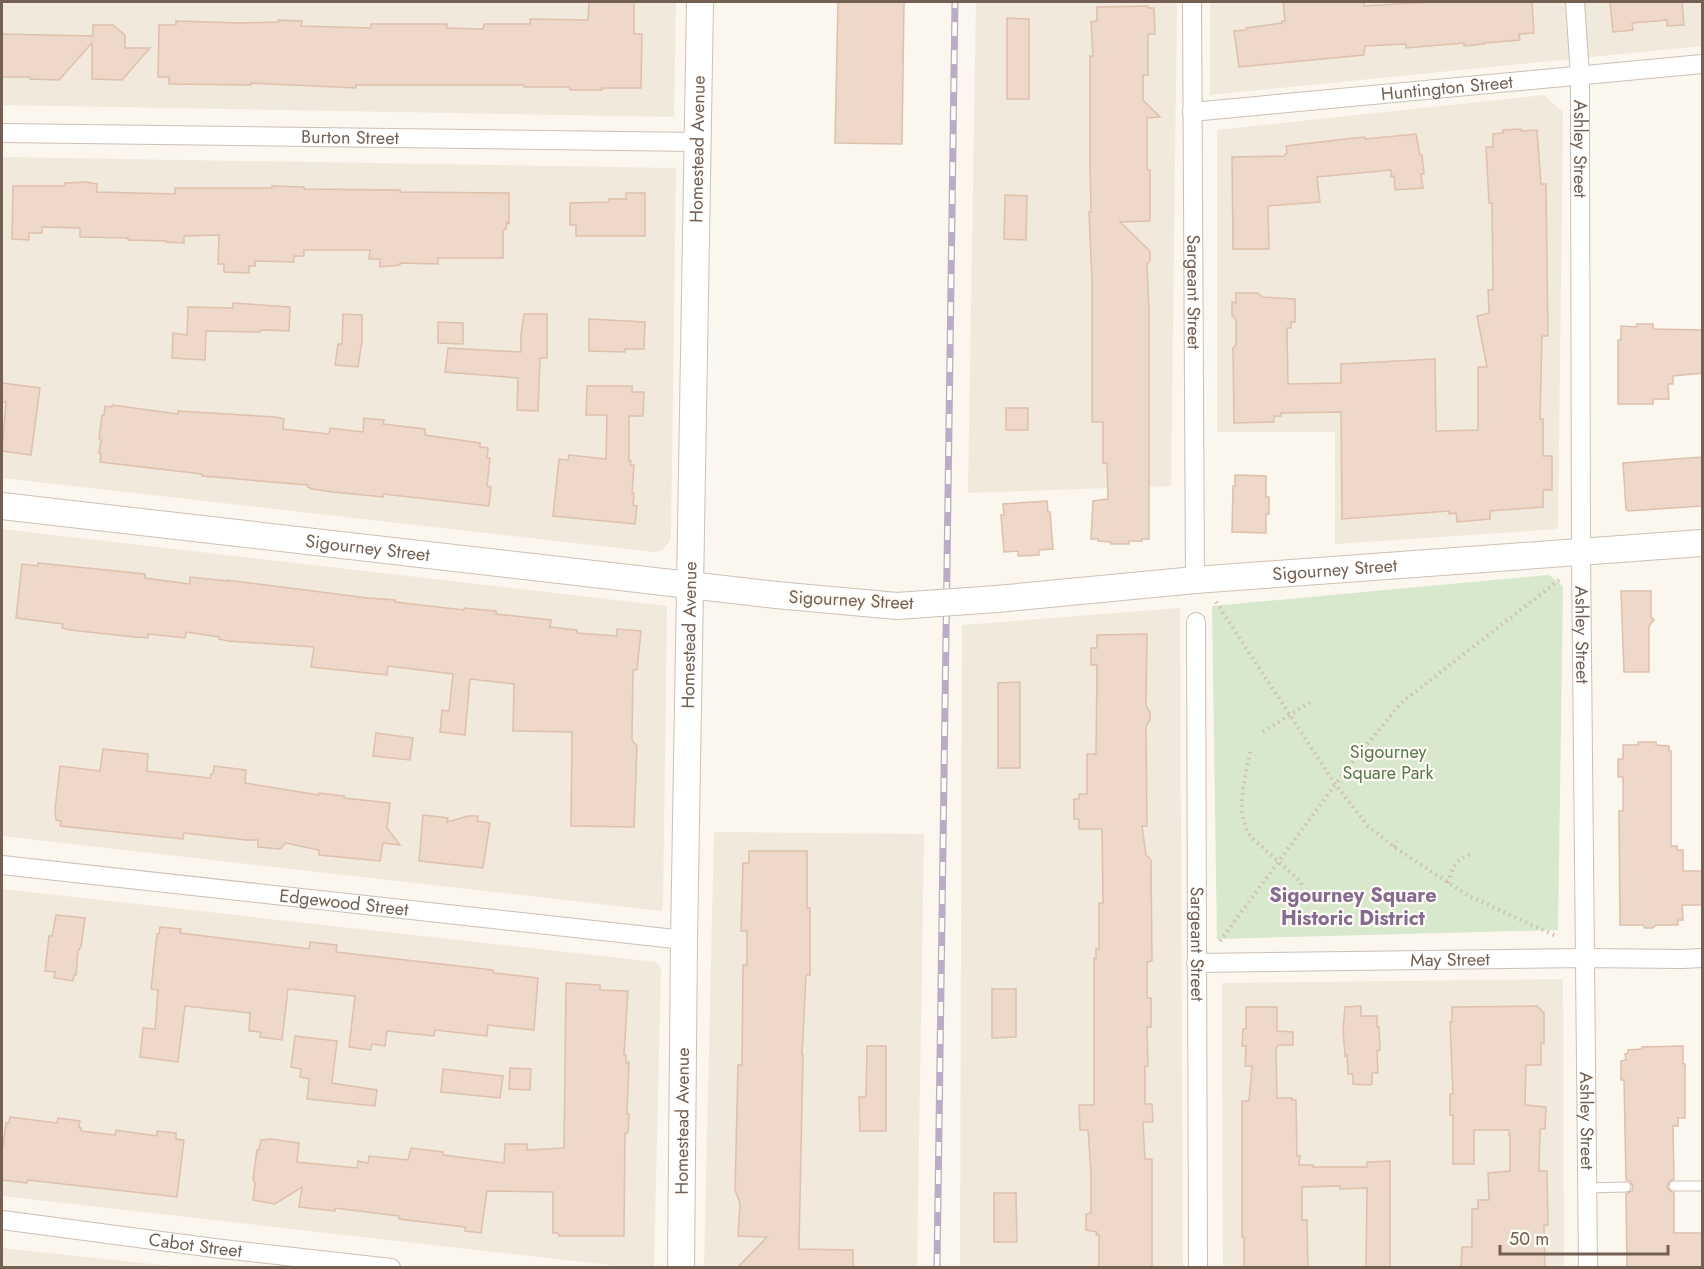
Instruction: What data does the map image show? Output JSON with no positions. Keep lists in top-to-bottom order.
{
  "streets": {
    "main road": ["Homestead Avenue", "Sigourney Street"],
    "street": [
      "Huntington Street",
      "Burton Street",
      "Ashley Street",
      "Sargeant Street",
      "Edgewood Street",
      "May Street",
      "Cabot Street"
    ]
  },
  "crossings": [
    ["Huntington Street", "Ashley Street"],
    ["Huntington Street", "Sargeant Street"],
    ["Burton Street", "Homestead Avenue"],
    ["Ashley Street", "Sigourney Street"],
    ["Ashley Street", "May Street"],
    ["Homestead Avenue", "Sigourney Street"],
    ["Homestead Avenue", "Edgewood Street"],
    ["Sargeant Street", "Sigourney Street"],
    ["Sargeant Street", "May Street"]
  ],
  "districts": ["Sigourney Square Historic District"],
  "parks": ["Sigourney Square Park"],
  "scale_bar": "50 m"
}
